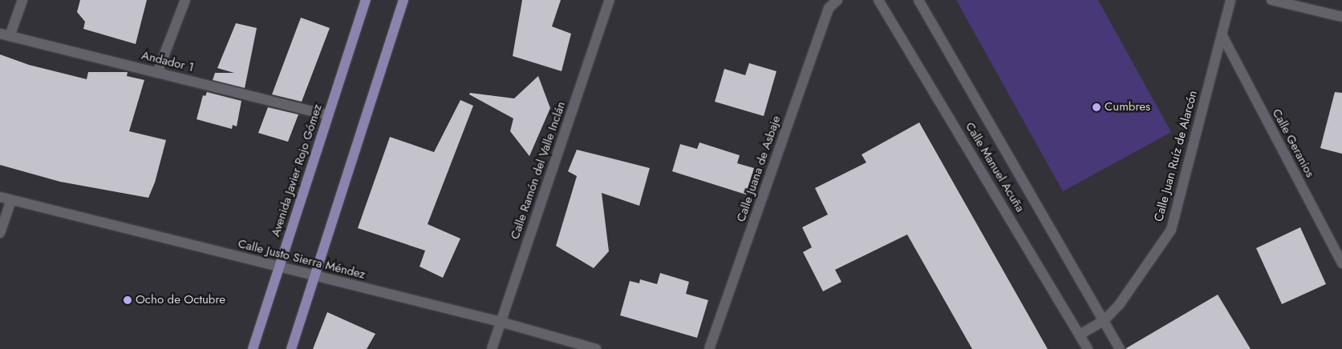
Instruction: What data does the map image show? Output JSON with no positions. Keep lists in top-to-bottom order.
{
  "streets": {
    "main road": ["Avenida Javier Rojo Gómez"],
    "street": [
      "Andador 1",
      "Calle Geranios",
      "Calle Juan Ruíz de Alarcón",
      "Calle Manuel Acuña",
      "Calle Juana de Asbaje",
      "Calle Ramón del Valle Inclán",
      "Calle Justo Sierra Méndez"
    ]
  },
  "crossings": [
    ["Andador 1", "Avenida Javier Rojo Gómez"],
    ["Calle Geranios", "Calle Juan Ruíz de Alarcón"],
    ["Calle Juan Ruíz de Alarcón", "Calle Manuel Acuña"],
    ["Avenida Javier Rojo Gómez", "Calle Justo Sierra Méndez"],
    ["Calle Ramón del Valle Inclán", "Calle Justo Sierra Méndez"]
  ],
  "places": ["Cumbres", "Ocho de Octubre"]
}
